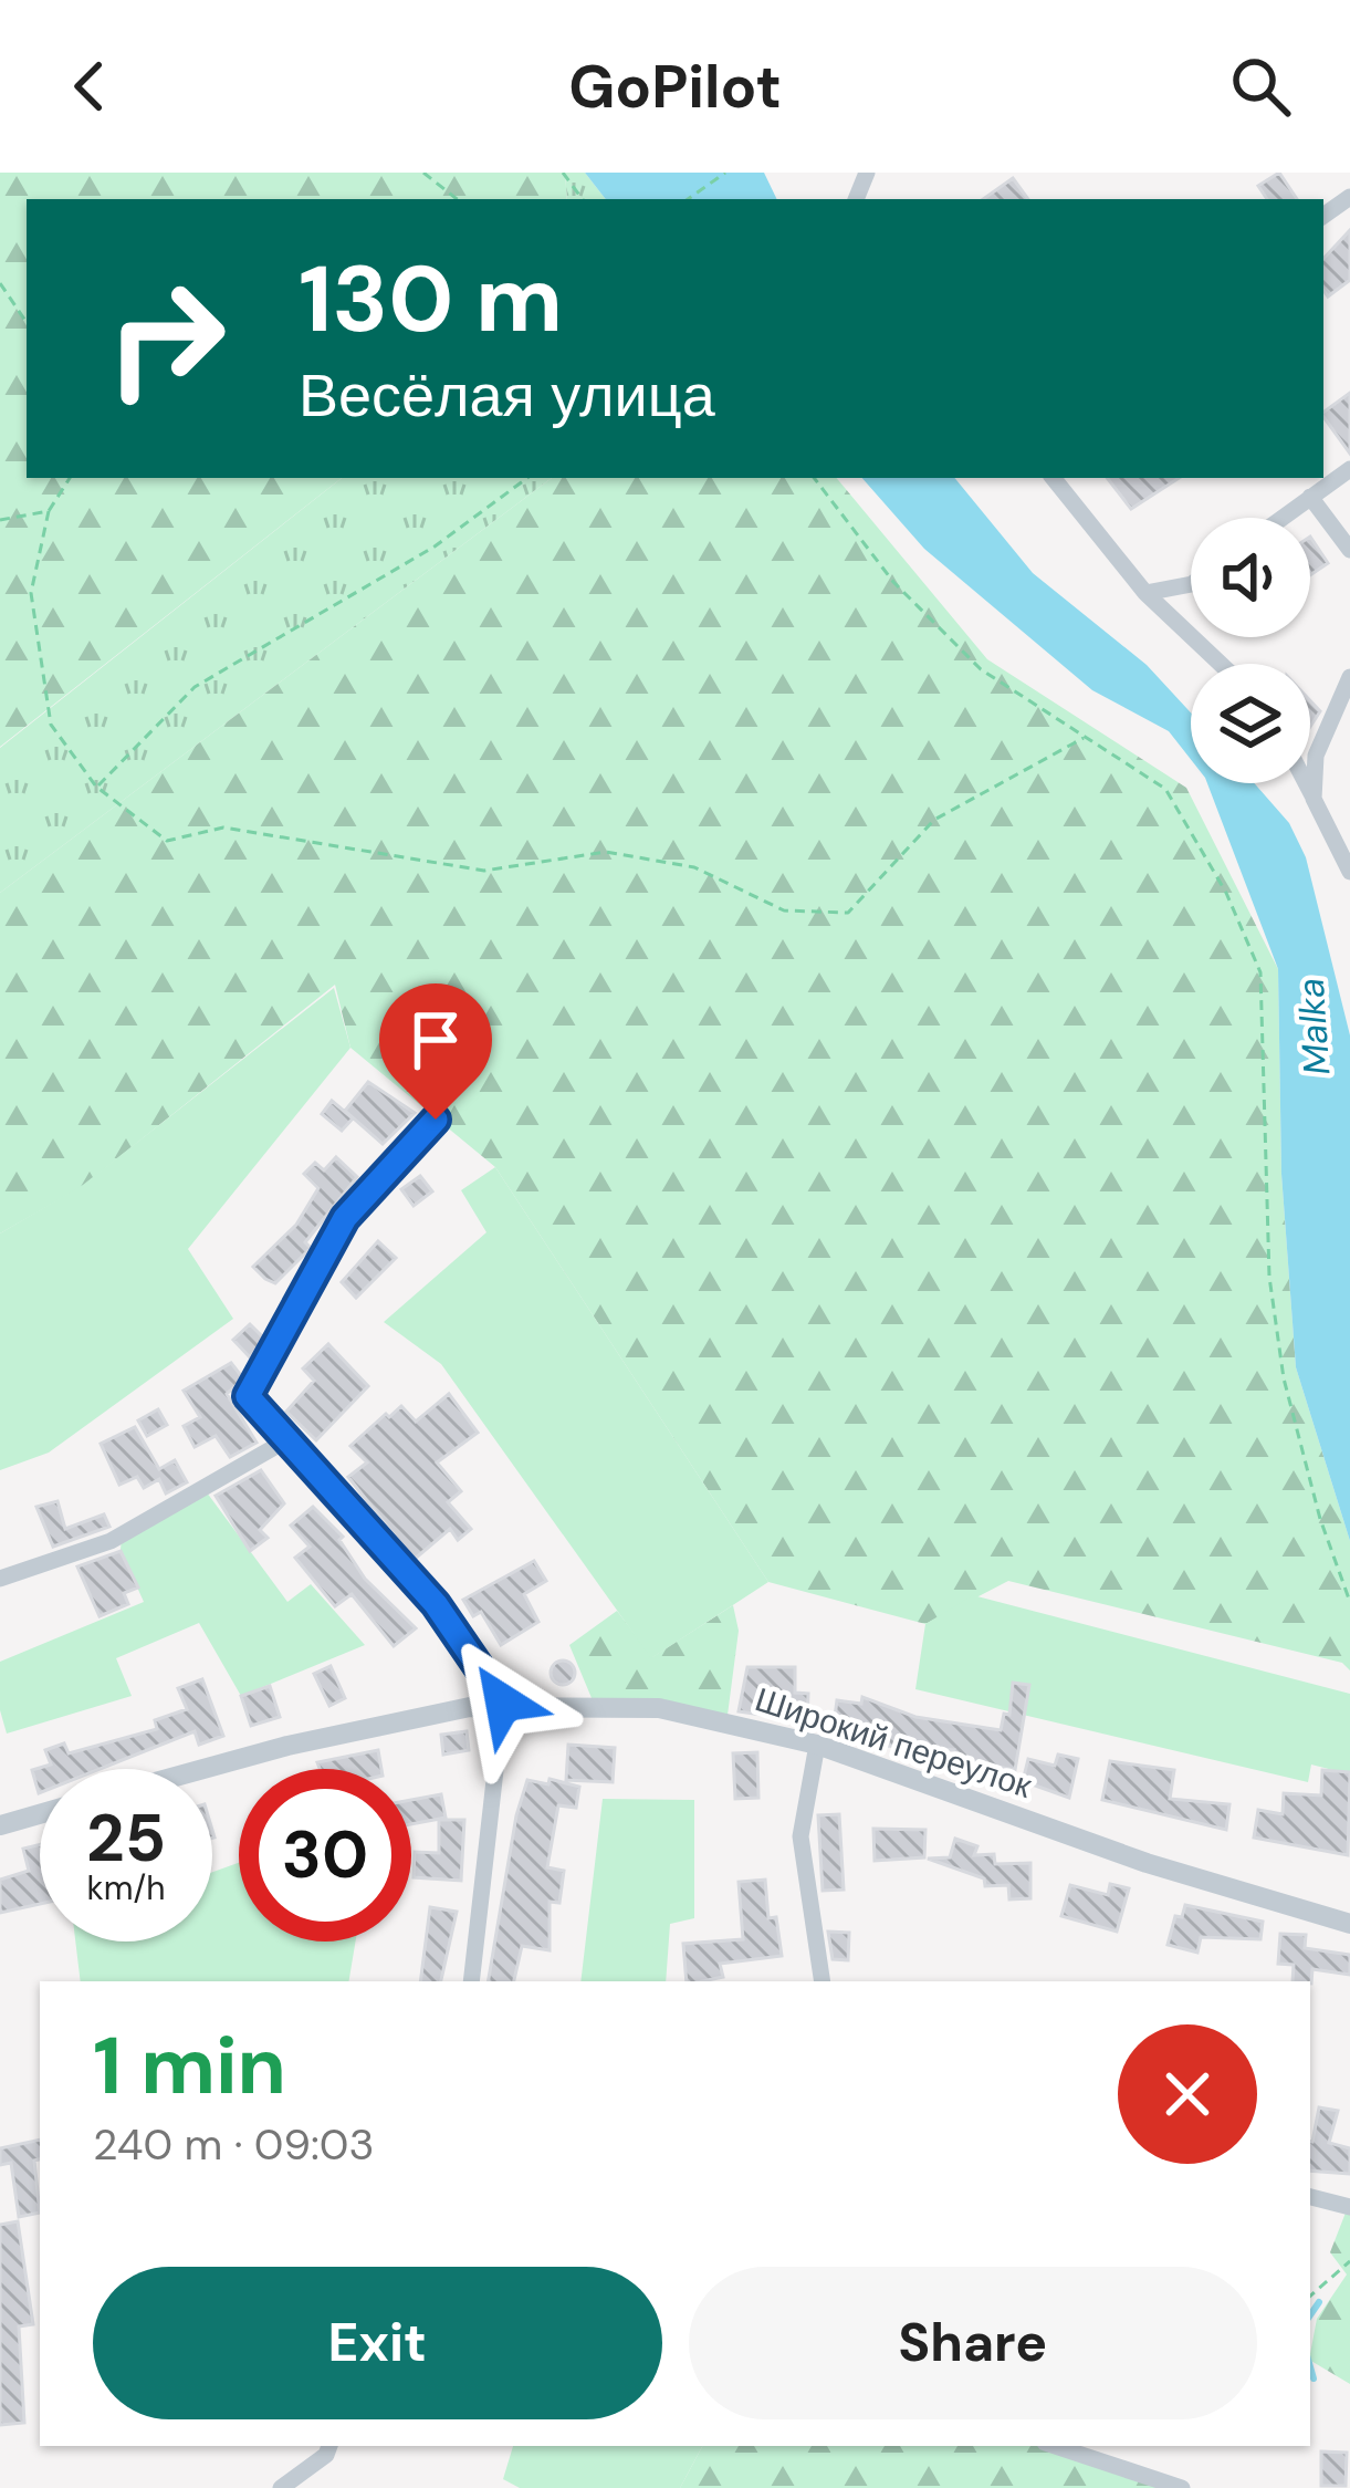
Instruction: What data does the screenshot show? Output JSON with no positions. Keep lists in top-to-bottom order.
{
  "streets": {
    "street": ["Широкий переулок"]
  },
  "water": ["Malka"],
  "page": {
    "header": "GoPilot",
    "turn": ["130 m", "Весёлая улица"],
    "speed": "25 km/h",
    "limit": "30",
    "heading": ["1 min", "240 m · 09:03"],
    "buttons": ["Exit", "Share"]
  }
}
